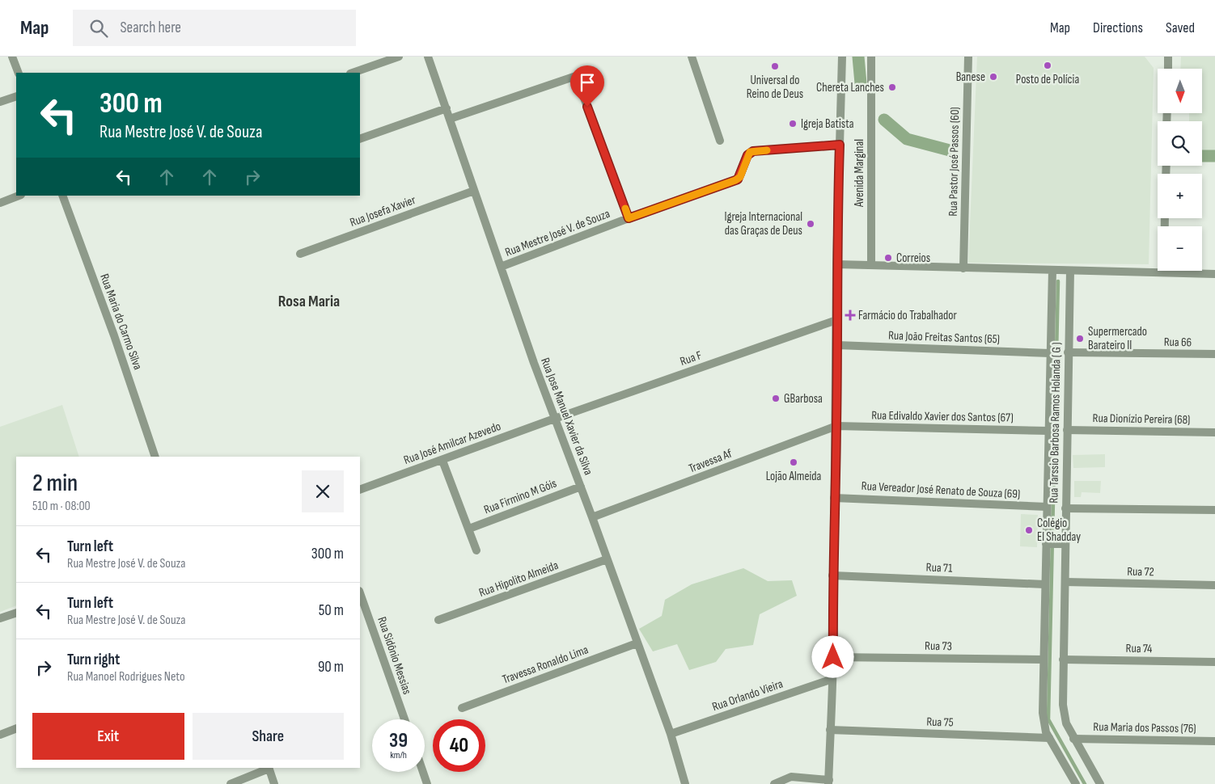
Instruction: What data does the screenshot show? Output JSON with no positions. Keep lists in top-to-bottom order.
{
  "streets": {
    "street": [
      "Rua Pastor José Passos (60)",
      "Avenida Marginal",
      "Rua Josefa Xavier",
      "Rua Mestre José V. de Souza",
      "Rua Maria do Carmo Silva",
      "Rua João Freitas Santos (65)",
      "Rua 66",
      "Rua F",
      "Rua Jose Manuel Xavier da Silva",
      "Rua Edivaldo Xavier dos Santos (67)",
      "Rua Dionízio Pereira (68)",
      "Rua Tarssio Barbosa Ramos Holanda ( G )",
      "Rua José Amilcar Azevedo",
      "Travessa Af",
      "Rua Vereador José Renato de Souza (69)",
      "Rua Firmino M Góis",
      "Rua 71",
      "Rua 72",
      "Rua Hipolito Almeida",
      "Rua 73",
      "Rua 74",
      "Rua Sidônio Messias",
      "Travessa Ronaldo Lima",
      "Rua Orlando Vieira",
      "Rua 75",
      "Rua Maria dos Passos (76)"
    ]
  },
  "crossings": [
    ["Rua Josefa Xavier", "Rua Jose Manuel Xavier da Silva"],
    ["Rua Mestre José V. de Souza", "Rua Jose Manuel Xavier da Silva"],
    ["Rua João Freitas Santos (65)", "Rua Tarssio Barbosa Ramos Holanda ( G )"],
    ["Rua 66", "Rua Tarssio Barbosa Ramos Holanda ( G )"],
    ["Rua F", "Rua Jose Manuel Xavier da Silva"],
    ["Rua F", "Rua José Amilcar Azevedo"],
    ["Rua Jose Manuel Xavier da Silva", "Rua José Amilcar Azevedo"],
    ["Rua Jose Manuel Xavier da Silva", "Travessa Af"],
    ["Rua Jose Manuel Xavier da Silva", "Rua Firmino M Góis"],
    ["Rua Jose Manuel Xavier da Silva", "Rua Hipolito Almeida"],
    ["Rua Jose Manuel Xavier da Silva", "Travessa Ronaldo Lima"],
    ["Rua Jose Manuel Xavier da Silva", "Rua Orlando Vieira"],
    ["Rua Edivaldo Xavier dos Santos (67)", "Rua Tarssio Barbosa Ramos Holanda ( G )"],
    ["Rua Edivaldo Xavier dos Santos (67)", "Travessa Af"],
    ["Rua Dionízio Pereira (68)", "Rua Tarssio Barbosa Ramos Holanda ( G )"],
    ["Rua Tarssio Barbosa Ramos Holanda ( G )", "Rua Vereador José Renato de Souza (69)"],
    ["Rua Tarssio Barbosa Ramos Holanda ( G )", "Rua 71"],
    ["Rua Tarssio Barbosa Ramos Holanda ( G )", "Rua 72"],
    ["Rua Tarssio Barbosa Ramos Holanda ( G )", "Rua 73"],
    ["Rua Tarssio Barbosa Ramos Holanda ( G )", "Rua 74"],
    ["Rua Tarssio Barbosa Ramos Holanda ( G )", "Rua 75"],
    ["Rua Tarssio Barbosa Ramos Holanda ( G )", "Rua Maria dos Passos (76)"]
  ],
  "districts": ["Rosa Maria"],
  "places": {
    "other": [
      "Posto de Polícia",
      "Universal do Reino de Deus",
      "Banese",
      "Chereta Lanches",
      "Igreja Batista",
      "Igreja Internacional das Graças de Deus",
      "Correios",
      "Supermercado Barateiro II",
      "GBarbosa",
      "Lojão Almeida",
      "Colégio El Shadday"
    ],
    "health": ["Farmácio do Trabalhador"]
  },
  "north": "bottom",
  "page": {
    "header": "Map",
    "search": "Search here",
    "nav": ["Map", "Directions", "Saved"],
    "map_buttons": ["+", "−"],
    "turn": ["300 m", "Rua Mestre José V. de Souza"],
    "heading": ["2 min", "510 m · 08:00"],
    "list": [
      {
        "name": "Turn left",
        "note": "Rua Mestre José V. de Souza",
        "value": "300 m"
      },
      {
        "name": "Turn left",
        "note": "Rua Mestre José V. de Souza",
        "value": "50 m"
      },
      {
        "name": "Turn right",
        "note": "Rua Manoel Rodrigues Neto",
        "value": "90 m"
      }
    ],
    "buttons": ["Exit", "Share"],
    "speed": "39 km/h",
    "limit": "40"
  }
}
